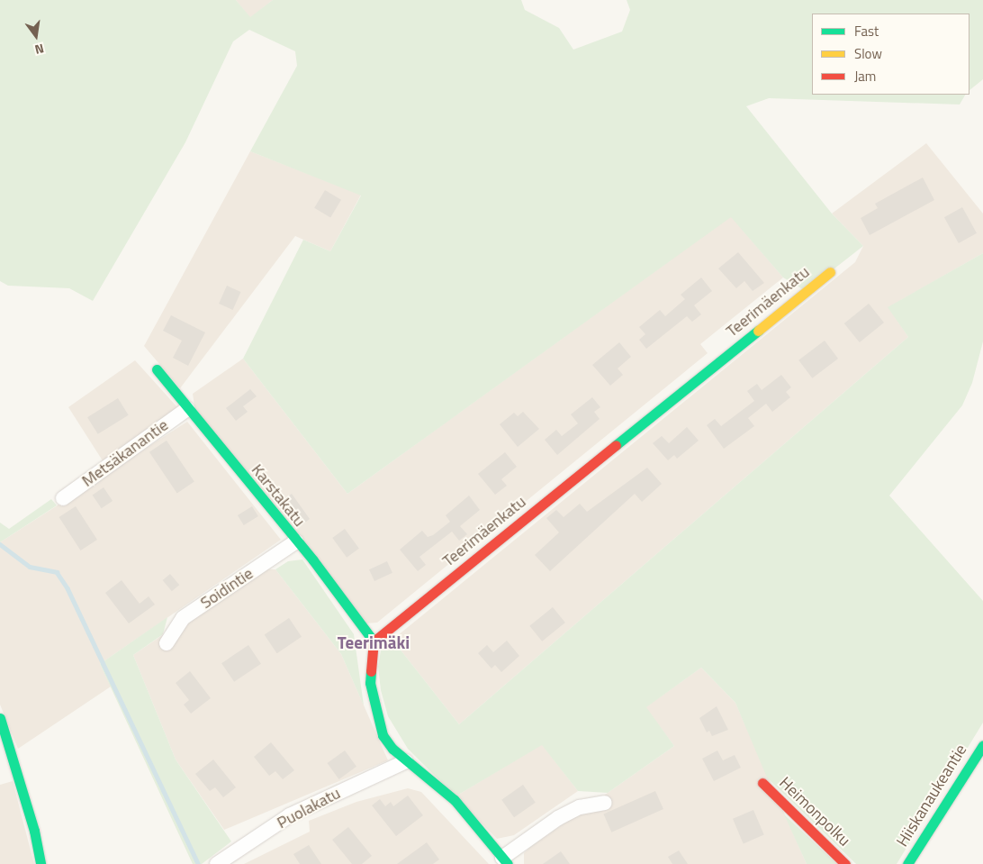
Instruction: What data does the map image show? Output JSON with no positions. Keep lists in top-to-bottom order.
{
  "streets": {
    "street": [
      "Teerimäenkatu",
      "Metsäkanantie",
      "Karstakatu",
      "Soidintie",
      "Hiiskanaukeantie",
      "Puolakatu",
      "Heimonpolku"
    ]
  },
  "crossings": [
    ["Teerimäenkatu", "Karstakatu"],
    ["Metsäkanantie", "Karstakatu"],
    ["Karstakatu", "Soidintie"]
  ],
  "districts": ["Teerimäki"],
  "legend": ["Fast", "Slow", "Jam"],
  "north": "bottom"
}
